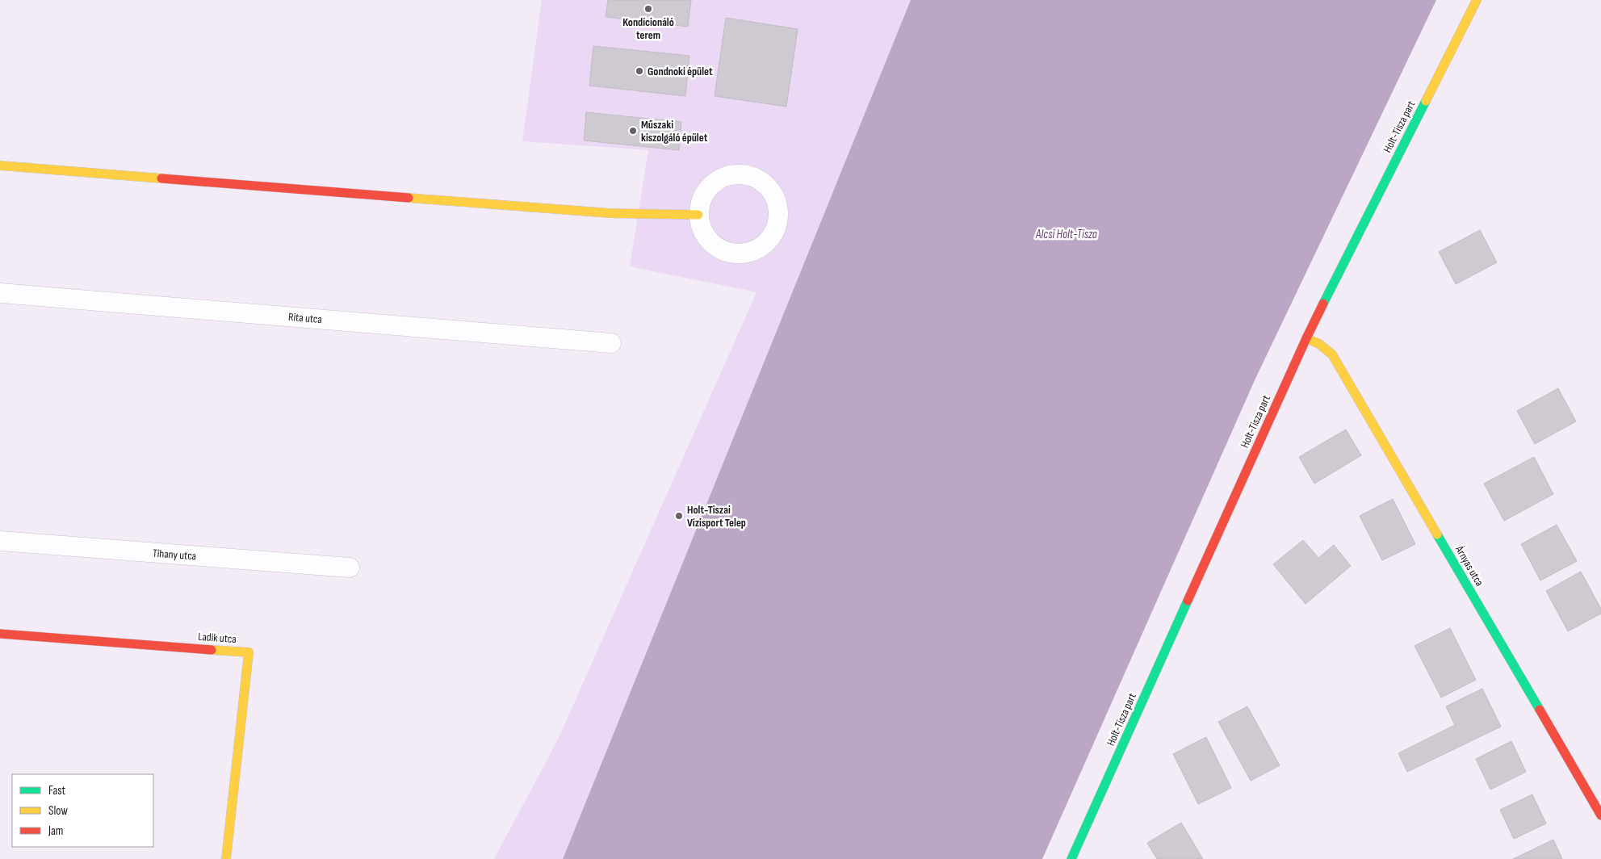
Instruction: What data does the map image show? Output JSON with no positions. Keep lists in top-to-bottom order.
{
  "streets": {
    "street": [
      "Holt-Tisza part",
      "Rita utca",
      "Tihany utca",
      "Árnyas utca",
      "Ladik utca"
    ]
  },
  "crossings": [
    ["Holt-Tisza part", "Árnyas utca"]
  ],
  "water": ["Alcsi Holt-Tisza"],
  "places": [
    "Kondícionáló terem",
    "Gondnoki épület",
    "Műszaki kiszolgáló épület",
    "Holt-Tiszai Vízisport Telep"
  ],
  "legend": ["Fast", "Slow", "Jam"]
}
